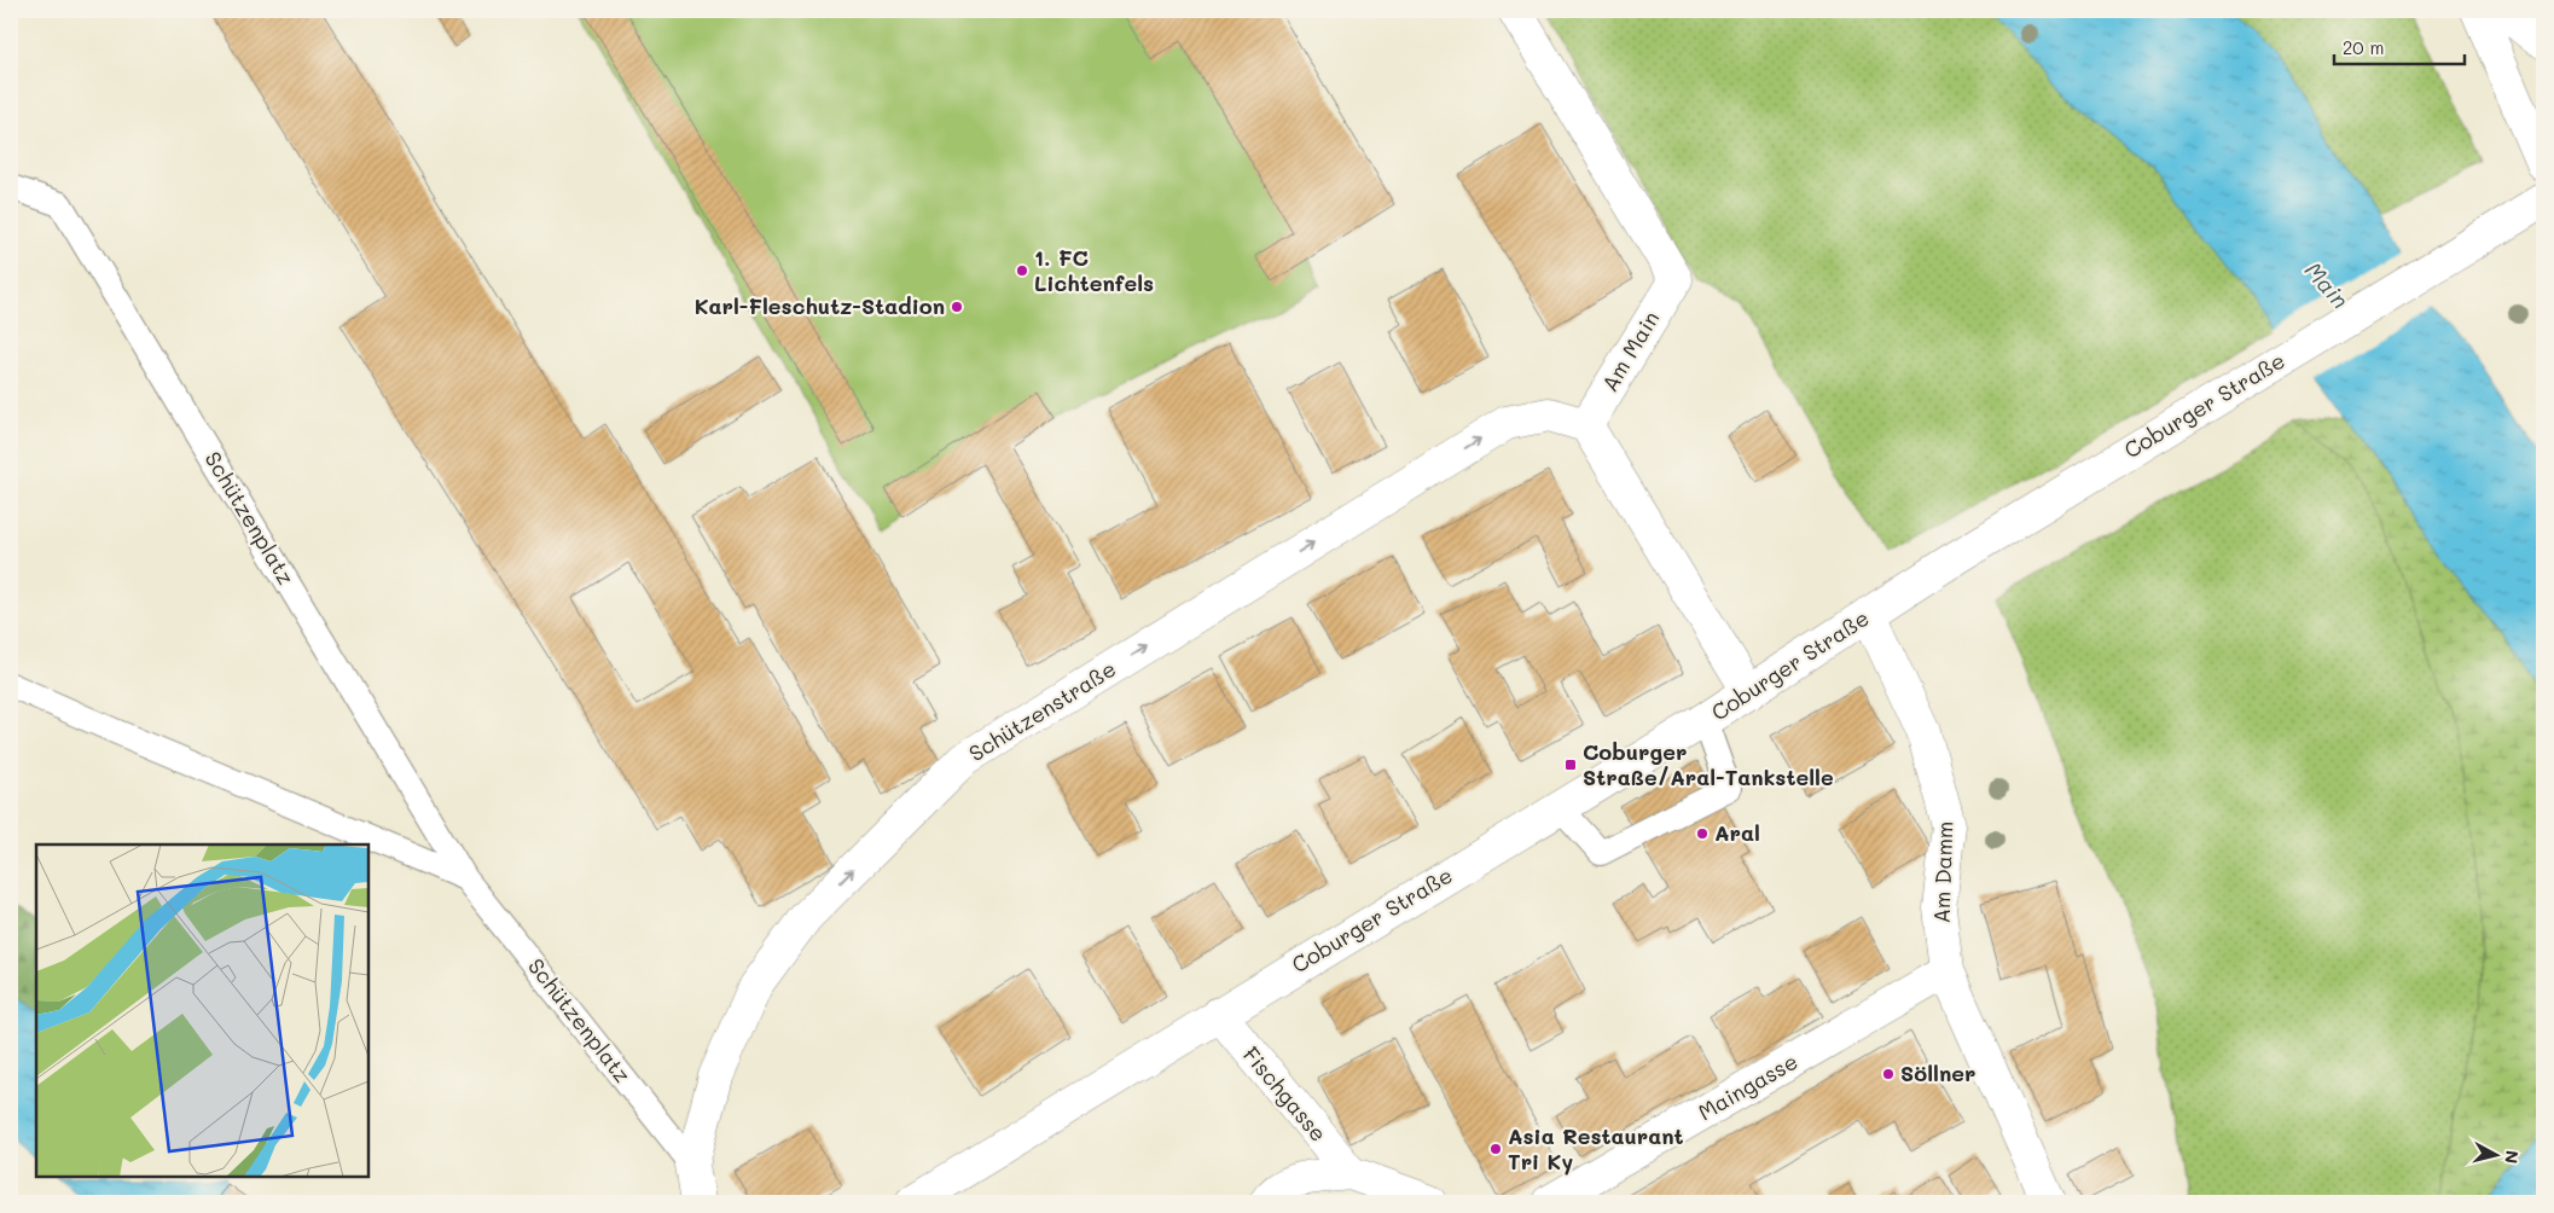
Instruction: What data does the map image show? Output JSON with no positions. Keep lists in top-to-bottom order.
{
  "streets": {
    "street": [
      "Am Main",
      "Coburger Straße",
      "Schützenstraße",
      "Am Damm",
      "Maingasse",
      "Fischgasse"
    ],
    "lane": ["Schützenplatz"]
  },
  "crossings": [
    ["Am Main", "Schützenstraße"],
    ["Coburger Straße", "Am Damm"],
    ["Coburger Straße", "Fischgasse"],
    ["Schützenplatz", "Schützenstraße"],
    ["Am Damm", "Maingasse"]
  ],
  "one_way": ["Schützenstraße"],
  "water": ["Main"],
  "places": {
    "other": [
      "1. FC Lichtenfels",
      "Karl-Fleschutz-Stadion",
      "Aral",
      "Söllner",
      "Asia Restaurant Tri Ky"
    ],
    "transit": ["Coburger Straße/Aral-Tankstelle"]
  },
  "scale_bar": "20 m",
  "north": "right"
}
